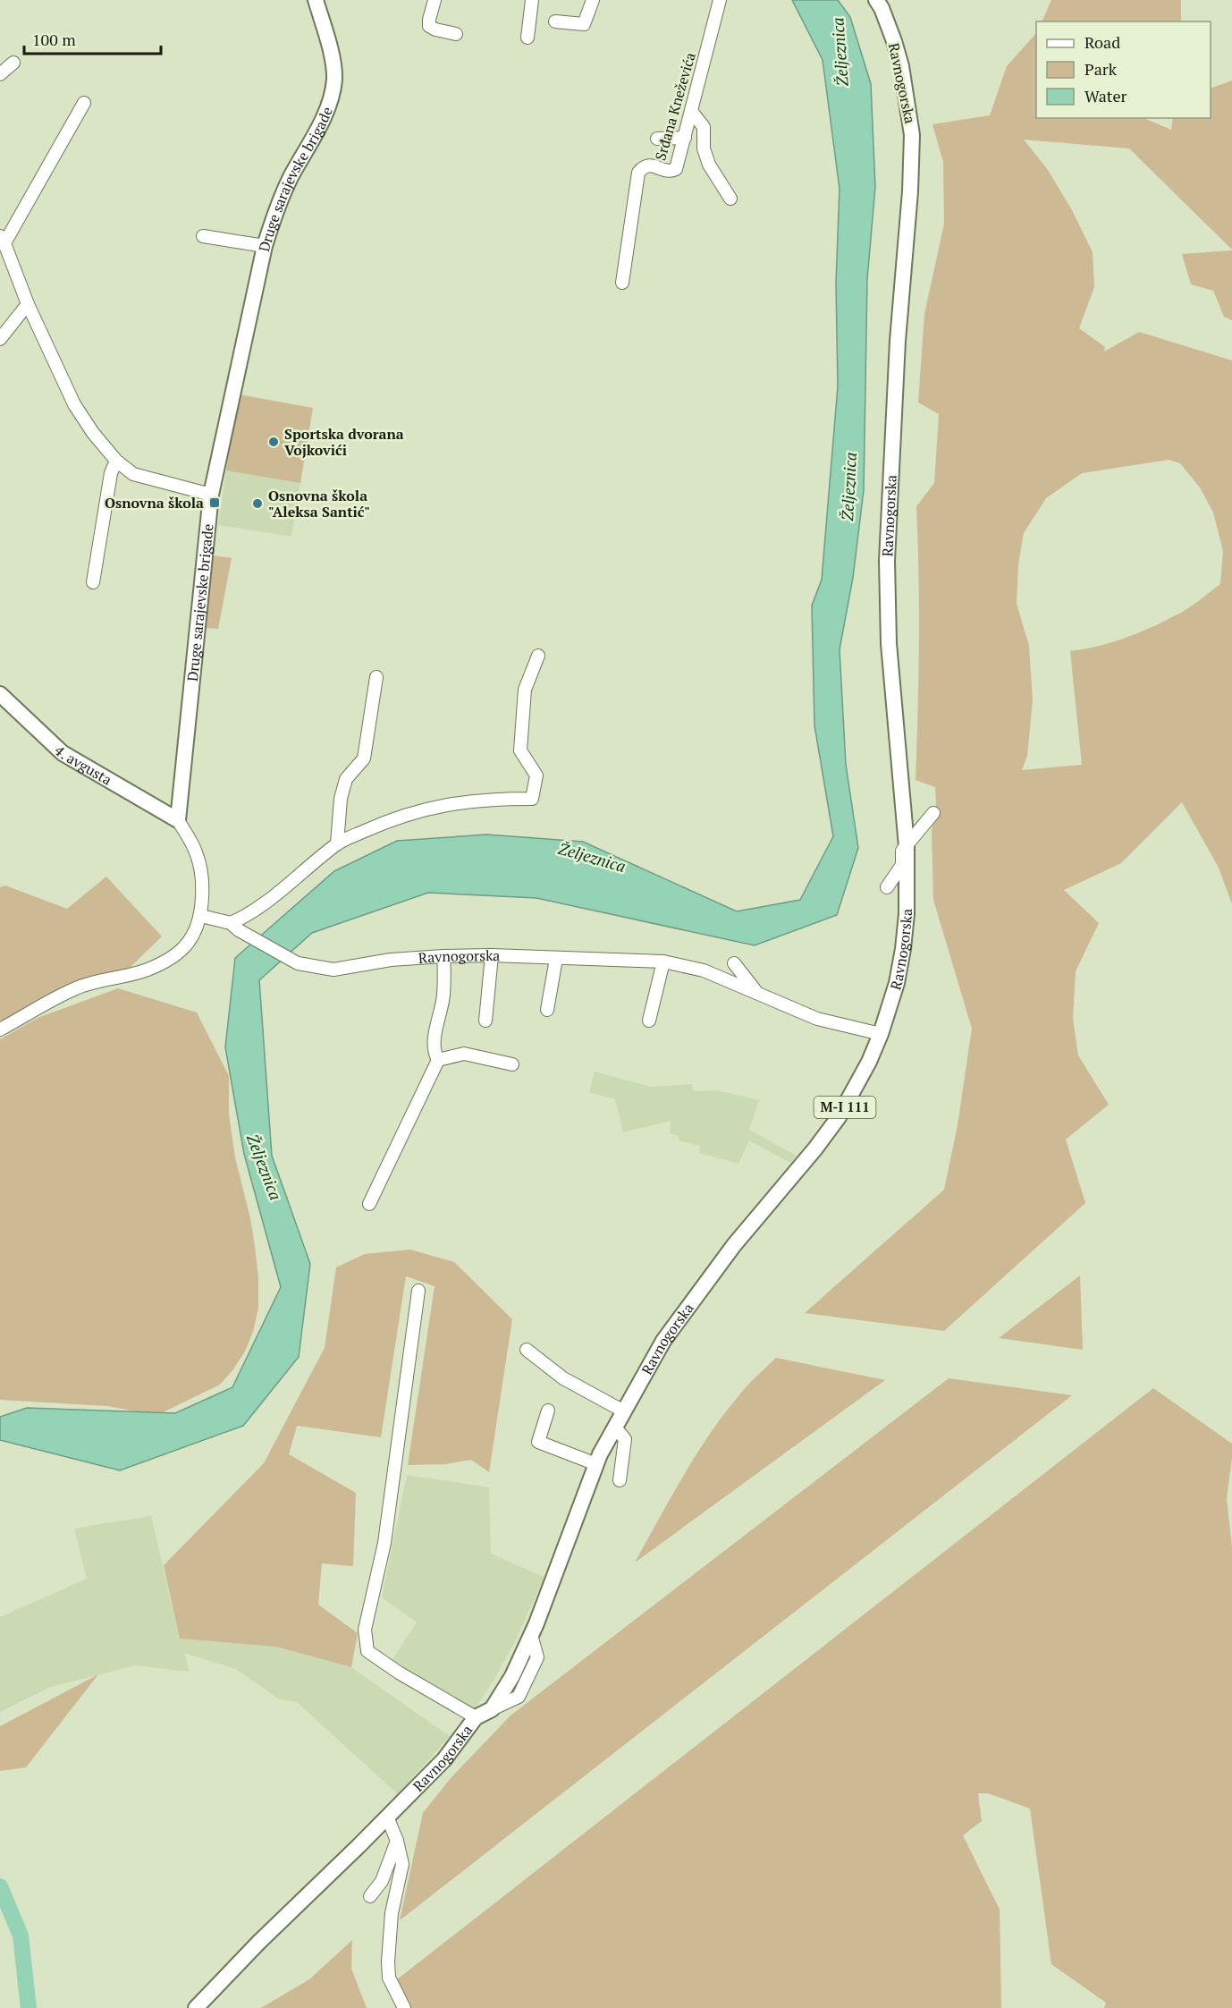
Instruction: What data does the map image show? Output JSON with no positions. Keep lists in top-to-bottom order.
{
  "streets": {
    "main road": [
      "Ravnogorska",
      "Druge sarajevske brigade",
      "4. avgusta",
      "M-I 111"
    ],
    "street": ["Srđana Kneževića"]
  },
  "crossings": [
    ["Druge sarajevske brigade", "4. avgusta"]
  ],
  "water": ["Željeznica"],
  "places": {
    "other": ["Sportska dvorana Vojkovići", "Osnovna škola \"Aleksa Santić\""],
    "transit": ["Osnovna škola"]
  },
  "legend": ["Road", "Park", "Water"],
  "scale_bar": "100 m"
}
